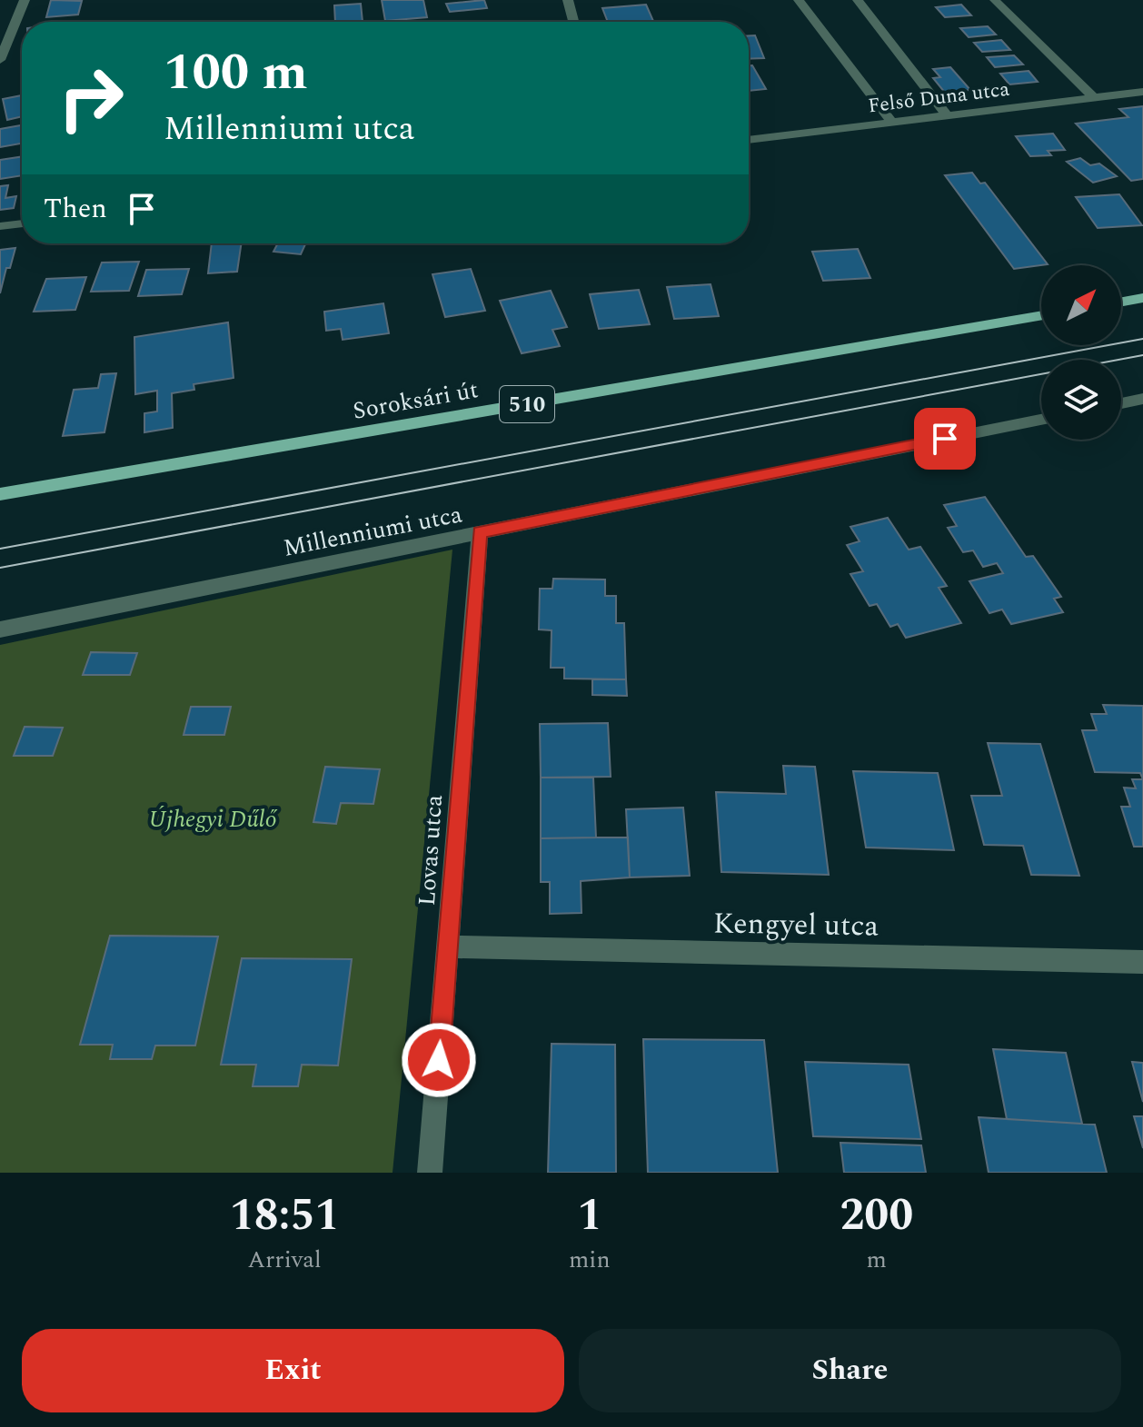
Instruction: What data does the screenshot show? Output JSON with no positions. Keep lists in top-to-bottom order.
{
  "streets": {
    "main road": ["Soroksári út", "510"],
    "street": [
      "Felső Duna utca",
      "Millenniumi utca",
      "Lovas utca",
      "Kengyel utca"
    ]
  },
  "crossings": [
    ["Millenniumi utca", "Lovas utca"],
    ["Lovas utca", "Kengyel utca"]
  ],
  "parks": ["Újhegyi Dűlő"],
  "north": "top right",
  "page": {
    "turn": ["100 m", "Millenniumi utca"],
    "then": "Then",
    "eta": [
      "18:51",
      "Arrival",
      "1",
      "min",
      "200",
      "m"
    ],
    "buttons": ["Exit", "Share"]
  }
}
